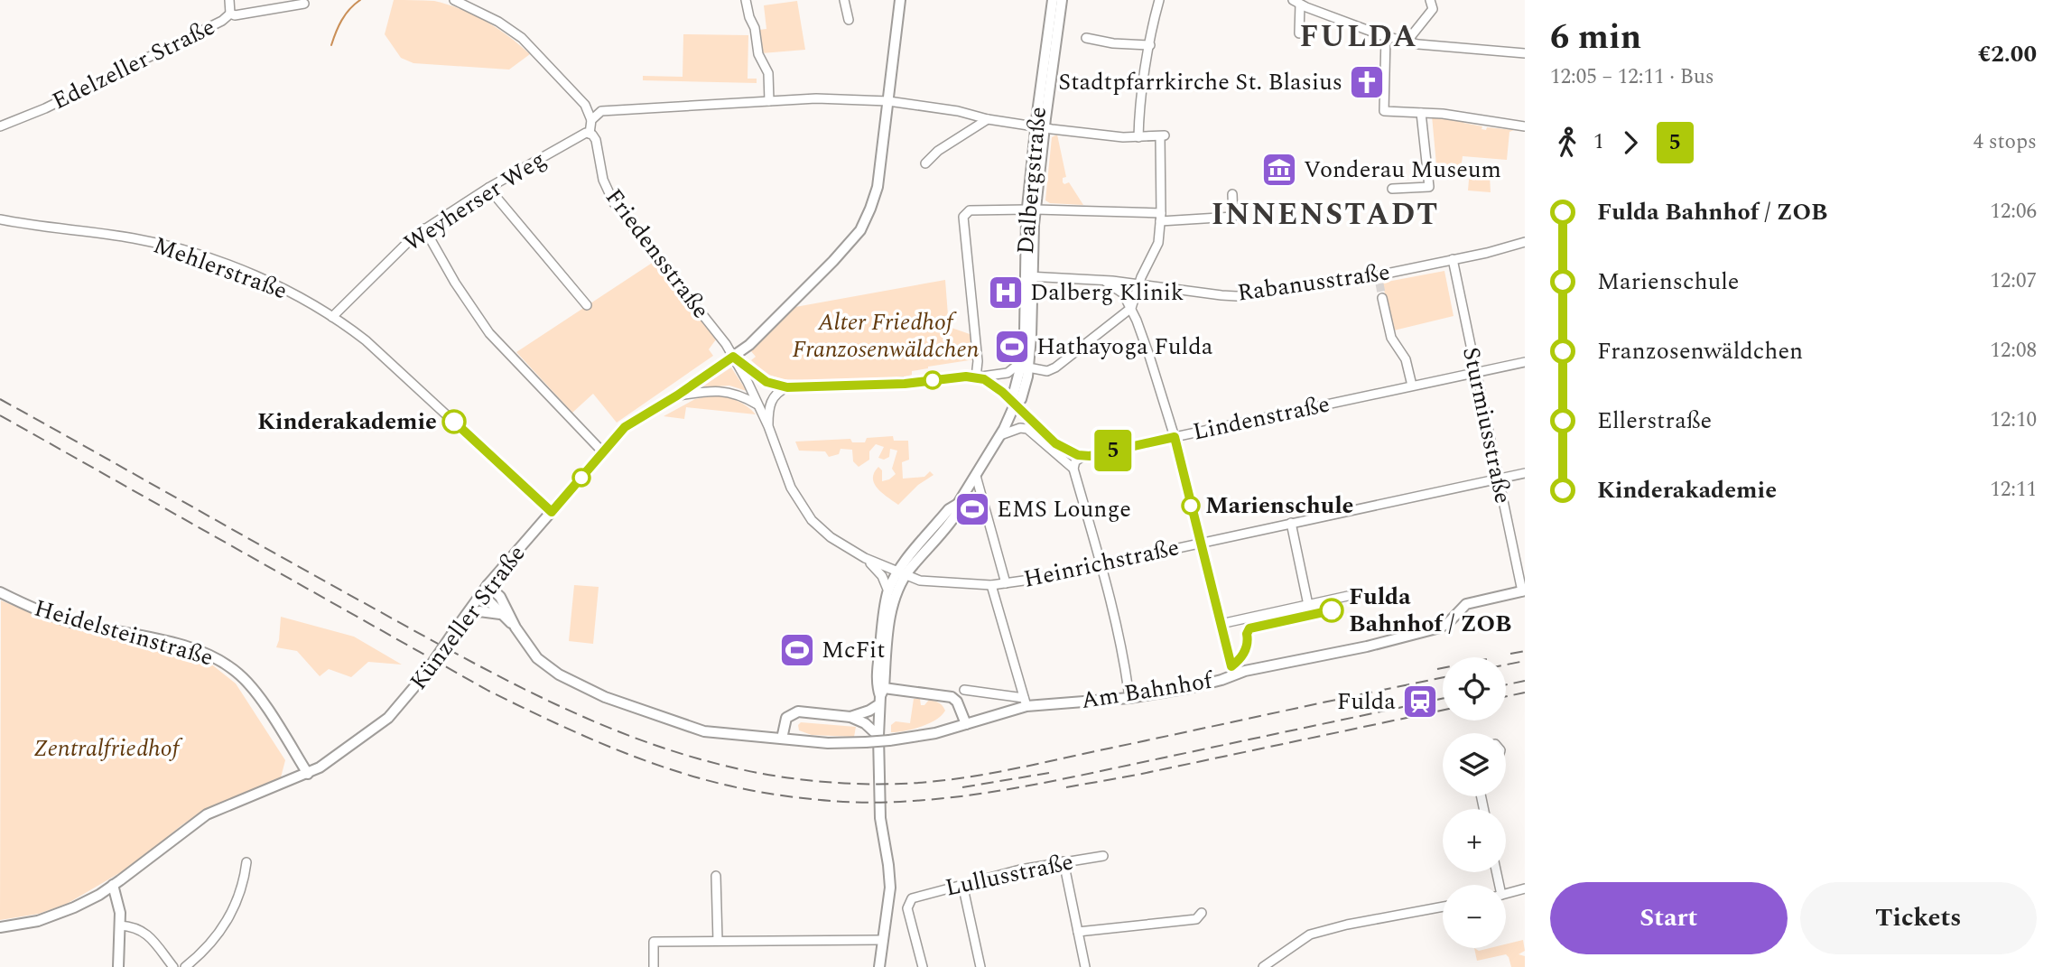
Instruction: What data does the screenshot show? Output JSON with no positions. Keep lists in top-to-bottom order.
{
  "streets": {
    "main road": [
      "Dalbergstraße",
      "Künzeller Straße",
      "Heidelsteinstraße",
      "Am Bahnhof"
    ],
    "street": [
      "Edelzeller Straße",
      "Weyherser Weg",
      "Friedensstraße",
      "Mehlerstraße",
      "Rabanusstraße",
      "Lindenstraße",
      "Sturmiusstraße",
      "Heinrichstraße",
      "Lullusstraße"
    ]
  },
  "crossings": [
    ["Dalbergstraße", "Rabanusstraße"],
    ["Dalbergstraße", "Heinrichstraße"],
    ["Weyherser Weg", "Friedensstraße"],
    ["Weyherser Weg", "Mehlerstraße"],
    ["Friedensstraße", "Heinrichstraße"],
    ["Friedensstraße", "Künzeller Straße"],
    ["Mehlerstraße", "Künzeller Straße"],
    ["Rabanusstraße", "Sturmiusstraße"],
    ["Lindenstraße", "Sturmiusstraße"],
    ["Sturmiusstraße", "Heinrichstraße"],
    ["Sturmiusstraße", "Am Bahnhof"],
    ["Heinrichstraße", "Künzeller Straße"],
    ["Künzeller Straße", "Heidelsteinstraße"]
  ],
  "districts": ["FULDA", "INNENSTADT"],
  "parks": ["Alter Friedhof Franzosenwäldchen", "Zentralfriedhof"],
  "places": {
    "church": ["Stadtpfarrkirche St. Blasius"],
    "museum": ["Vonderau Museum"],
    "hospital": ["Dalberg Klinik"],
    "sports": ["Hathayoga Fulda", "EMS Lounge", "McFit"],
    "other": ["Kinderakademie", "Marienschule", "Fulda Bahnhof / ZOB"],
    "station": ["Fulda"]
  },
  "lines": ["bus line 5"],
  "page": {
    "on_map": "5",
    "heading": ["6 min", "12:05 – 12:11 · Bus", "€2.00"],
    "legs": ["1", "5", "4 stops"],
    "list": [
      {
        "name": "Fulda Bahnhof / ZOB",
        "value": "12:06"
      },
      {
        "name": "Marienschule",
        "value": "12:07"
      },
      {
        "name": "Franzosenwäldchen",
        "value": "12:08"
      },
      {
        "name": "Ellerstraße",
        "value": "12:10"
      },
      {
        "name": "Kinderakademie",
        "value": "12:11"
      }
    ],
    "map_buttons": ["+", "−"],
    "buttons": ["Start", "Tickets"]
  }
}
